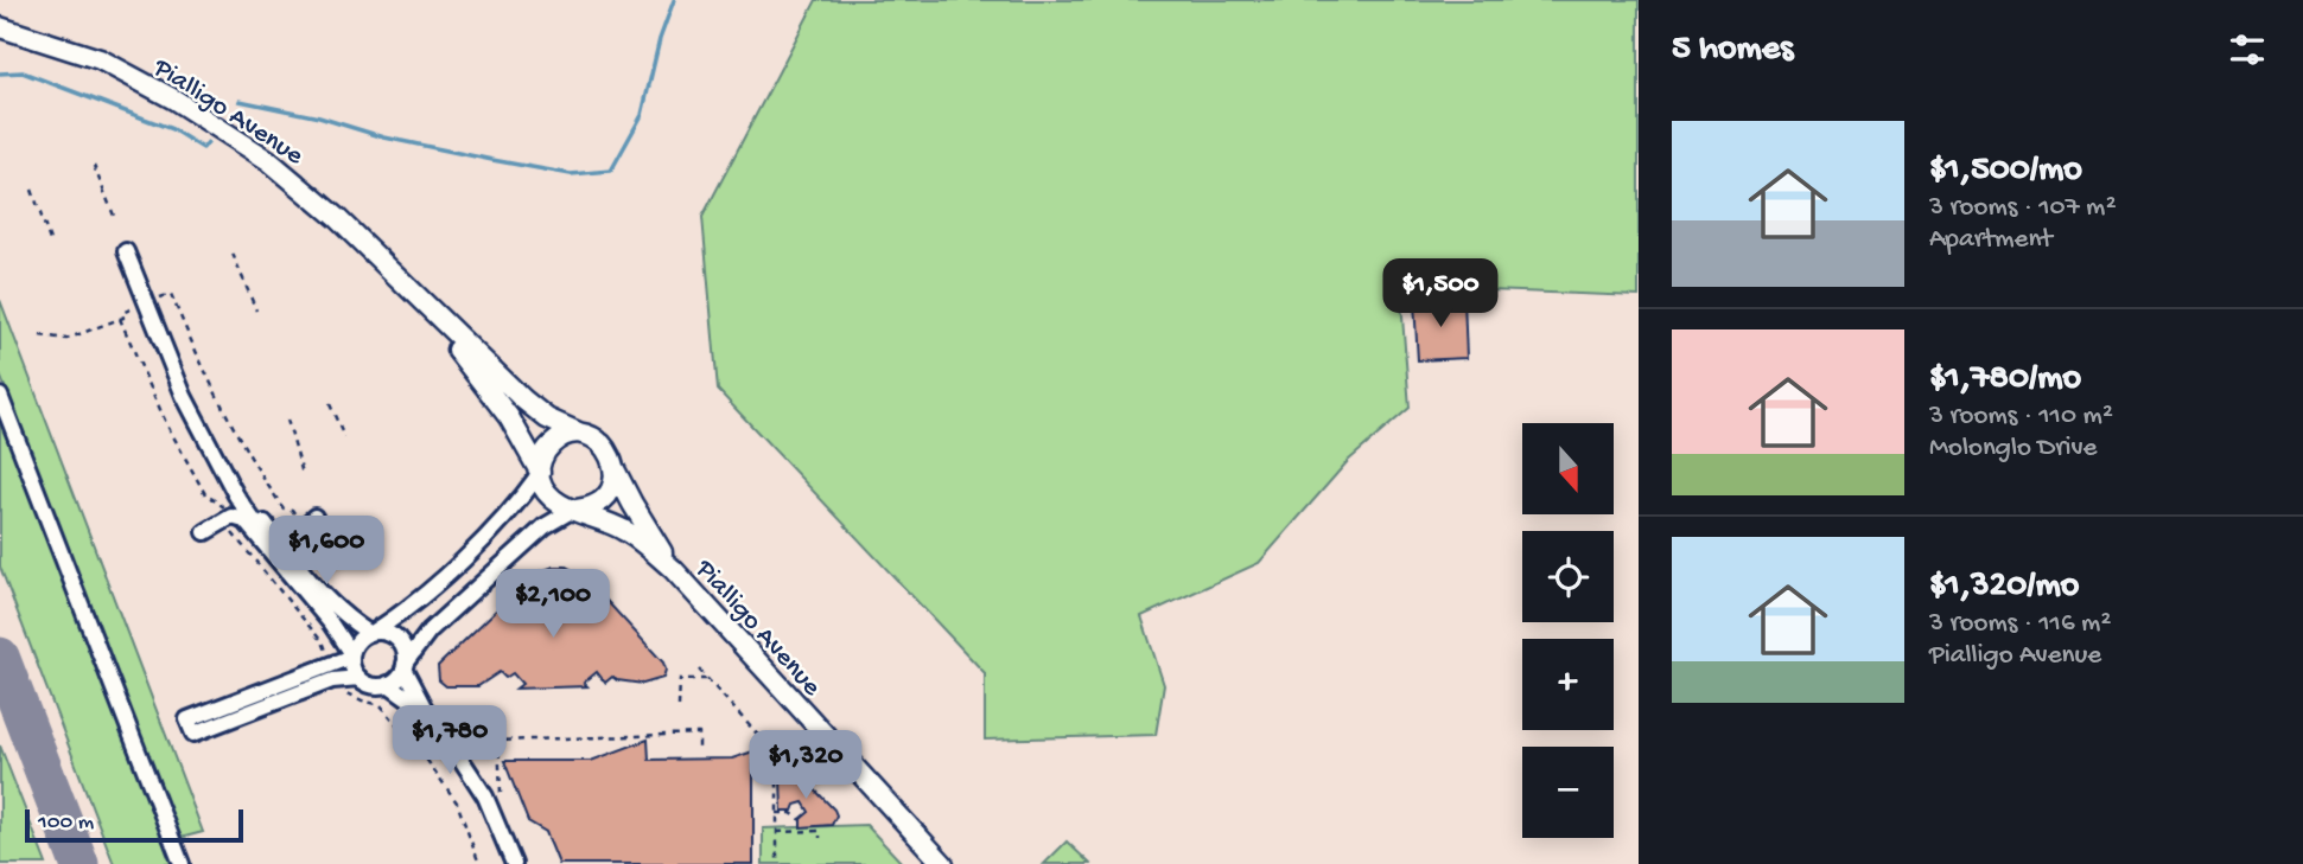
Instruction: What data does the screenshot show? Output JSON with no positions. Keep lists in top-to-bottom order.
{
  "streets": {
    "main road": ["Pialligo Avenue"]
  },
  "scale_bar": "100 m",
  "north": "bottom",
  "page": {
    "heading": "5 homes",
    "list": [
      {
        "name": "$1,500/mo",
        "note": "3 rooms · 107 m² · Apartment"
      },
      {
        "name": "$1,780/mo",
        "note": "3 rooms · 110 m² · Molonglo Drive"
      },
      {
        "name": "$1,320/mo",
        "note": "3 rooms · 116 m² · Pialligo Avenue"
      }
    ],
    "price": [
      "$1,500",
      "$1,600",
      "$2,100",
      "$1,780",
      "$1,320"
    ],
    "map_buttons": ["+", "−"],
    "scale": "100 m"
  }
}
